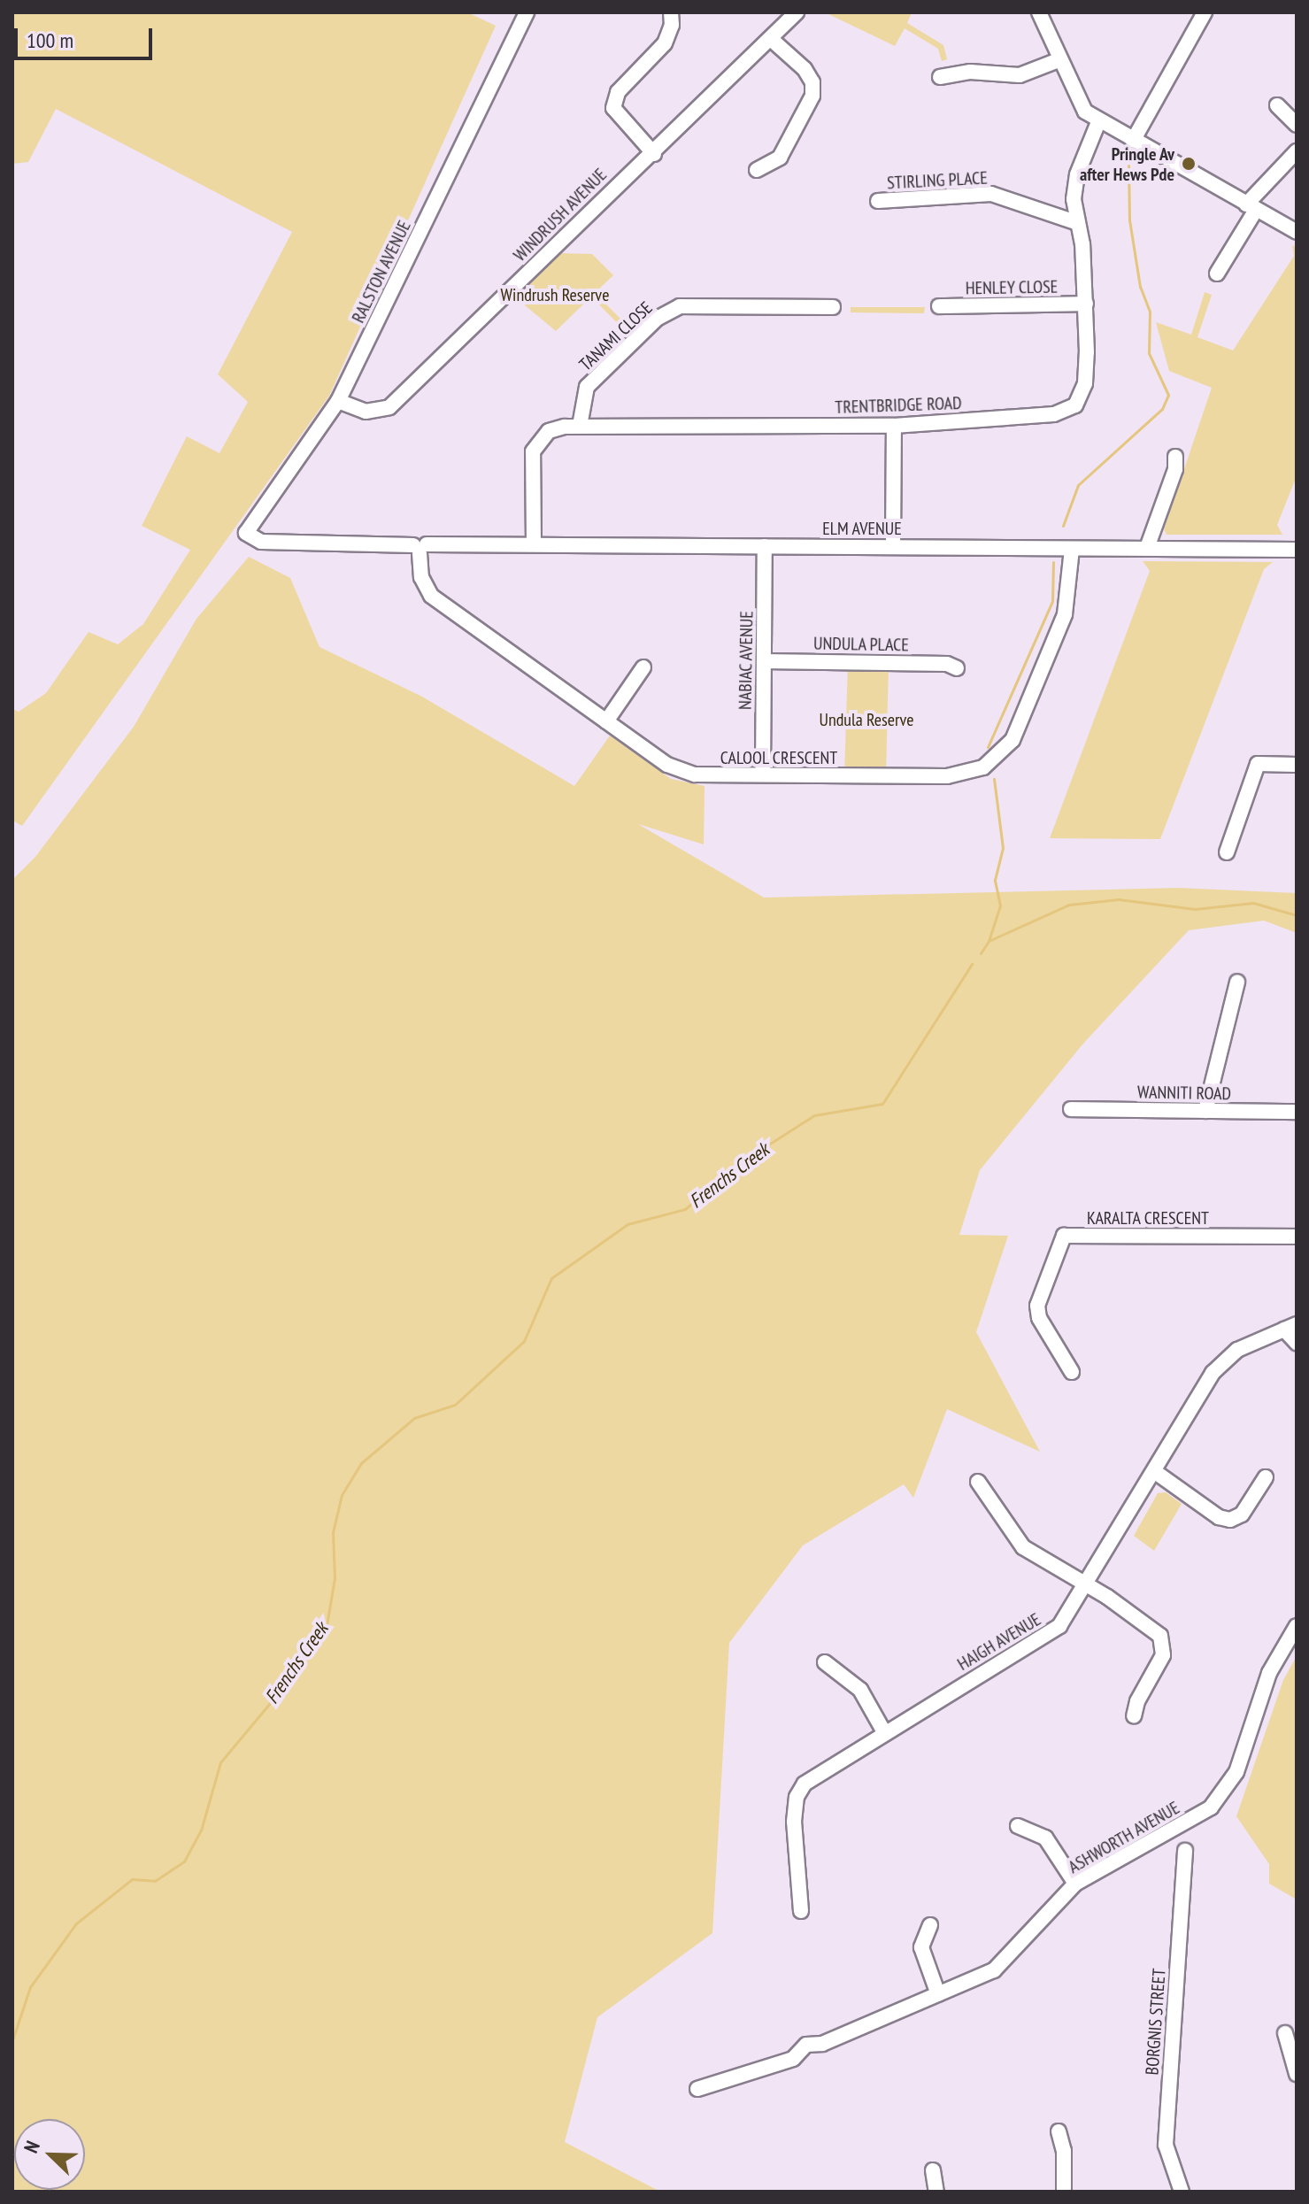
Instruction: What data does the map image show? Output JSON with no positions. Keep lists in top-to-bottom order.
{
  "streets": {
    "street": [
      "STIRLING PLACE",
      "WINDRUSH AVENUE",
      "RALSTON AVENUE",
      "HENLEY CLOSE",
      "TANAMI CLOSE",
      "TRENTBRIDGE ROAD",
      "ELM AVENUE",
      "UNDULA PLACE",
      "NABIAC AVENUE",
      "CALOOL CRESCENT",
      "WANNITI ROAD",
      "KARALTA CRESCENT",
      "HAIGH AVENUE",
      "ASHWORTH AVENUE",
      "BORGNIS STREET"
    ]
  },
  "crossings": [
    ["STIRLING PLACE", "TRENTBRIDGE ROAD"],
    ["WINDRUSH AVENUE", "RALSTON AVENUE"],
    ["RALSTON AVENUE", "ELM AVENUE"],
    ["HENLEY CLOSE", "TRENTBRIDGE ROAD"],
    ["TANAMI CLOSE", "TRENTBRIDGE ROAD"],
    ["TRENTBRIDGE ROAD", "ELM AVENUE"],
    ["ELM AVENUE", "NABIAC AVENUE"],
    ["ELM AVENUE", "CALOOL CRESCENT"],
    ["UNDULA PLACE", "NABIAC AVENUE"],
    ["NABIAC AVENUE", "CALOOL CRESCENT"]
  ],
  "water": ["Frenchs Creek"],
  "parks": ["Windrush Reserve", "Undula Reserve"],
  "places": ["Pringle Av after Hews Pde"],
  "scale_bar": "100 m",
  "north": "top left"
}
